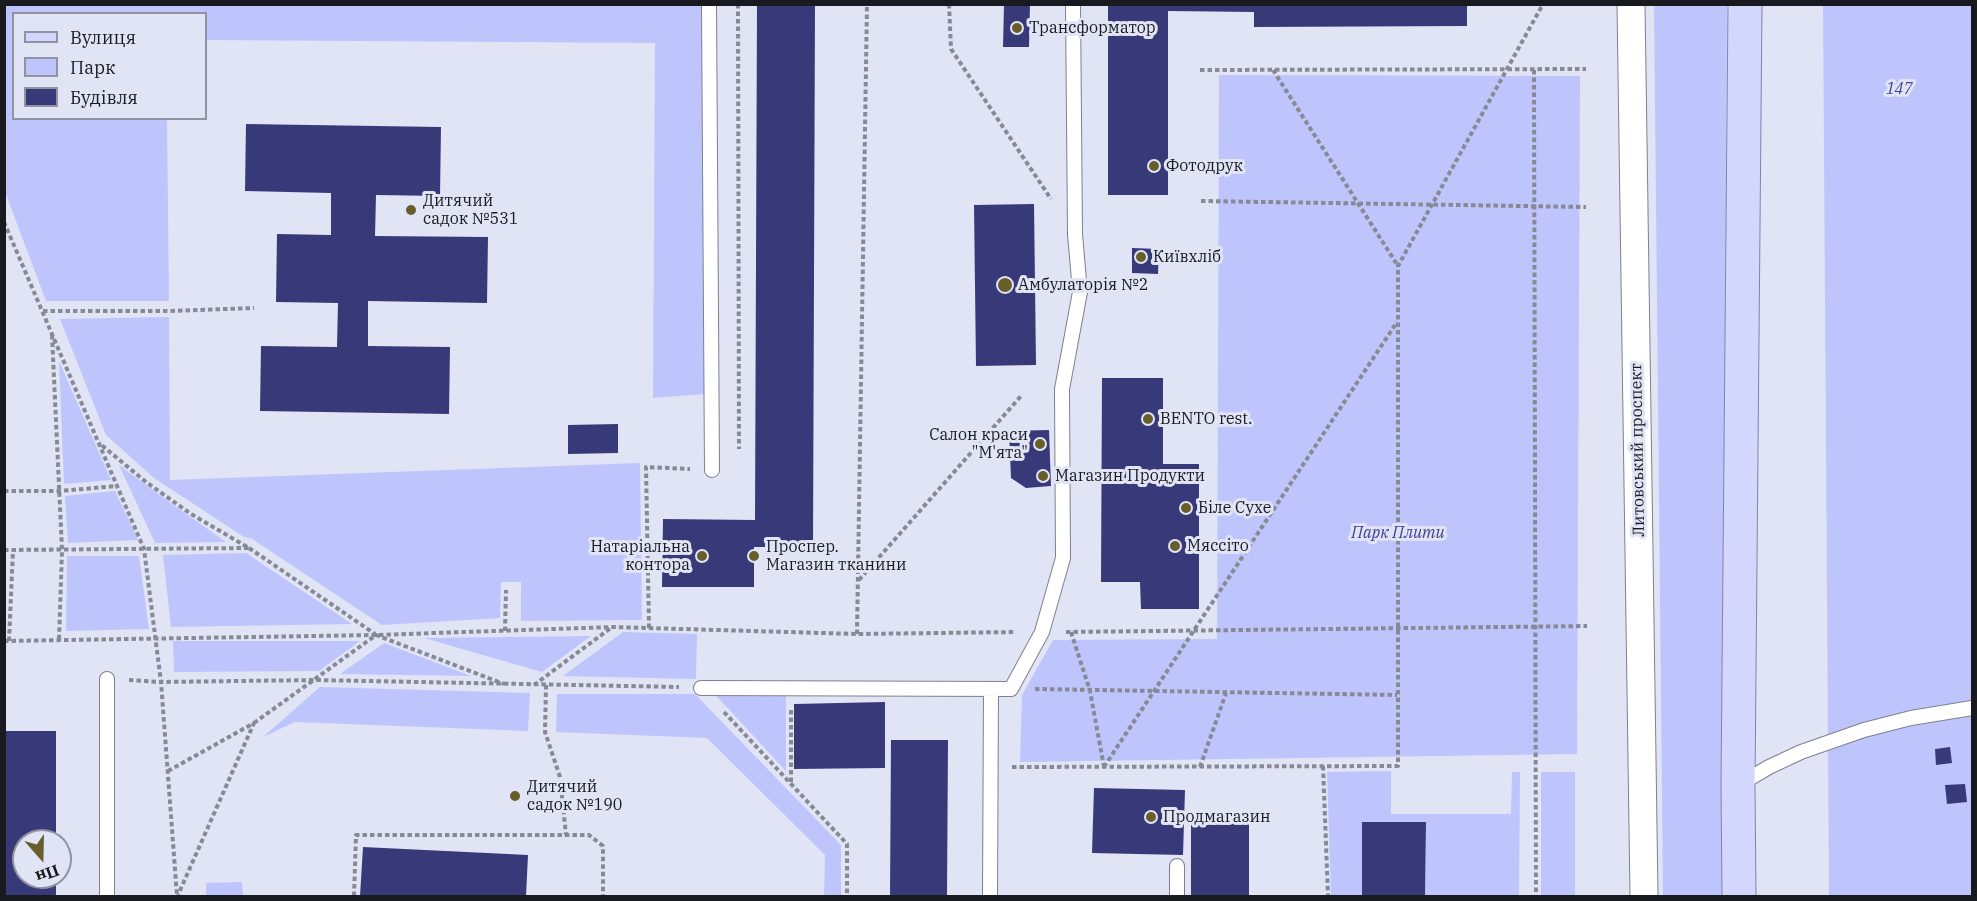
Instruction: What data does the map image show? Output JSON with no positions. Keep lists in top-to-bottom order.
{
  "streets": {
    "street": ["Литовський проспект"]
  },
  "parks": ["147", "Парк Плити"],
  "places": [
    "Трансформатор",
    "Фотодрук",
    "Дитячий садок №531",
    "Київхліб",
    "Амбулаторія №2",
    "BENTO rest.",
    "Салон краси \"М'ята\"",
    "Магазин Продукти",
    "Біле Сухе",
    "Мяссіто",
    "Натаріальна контора",
    "Проспер. Магазин тканини",
    "Дитячий садок №190",
    "Продмагазин"
  ],
  "legend": ["Вулиця", "Парк", "Будівля"],
  "north": "bottom"
}
